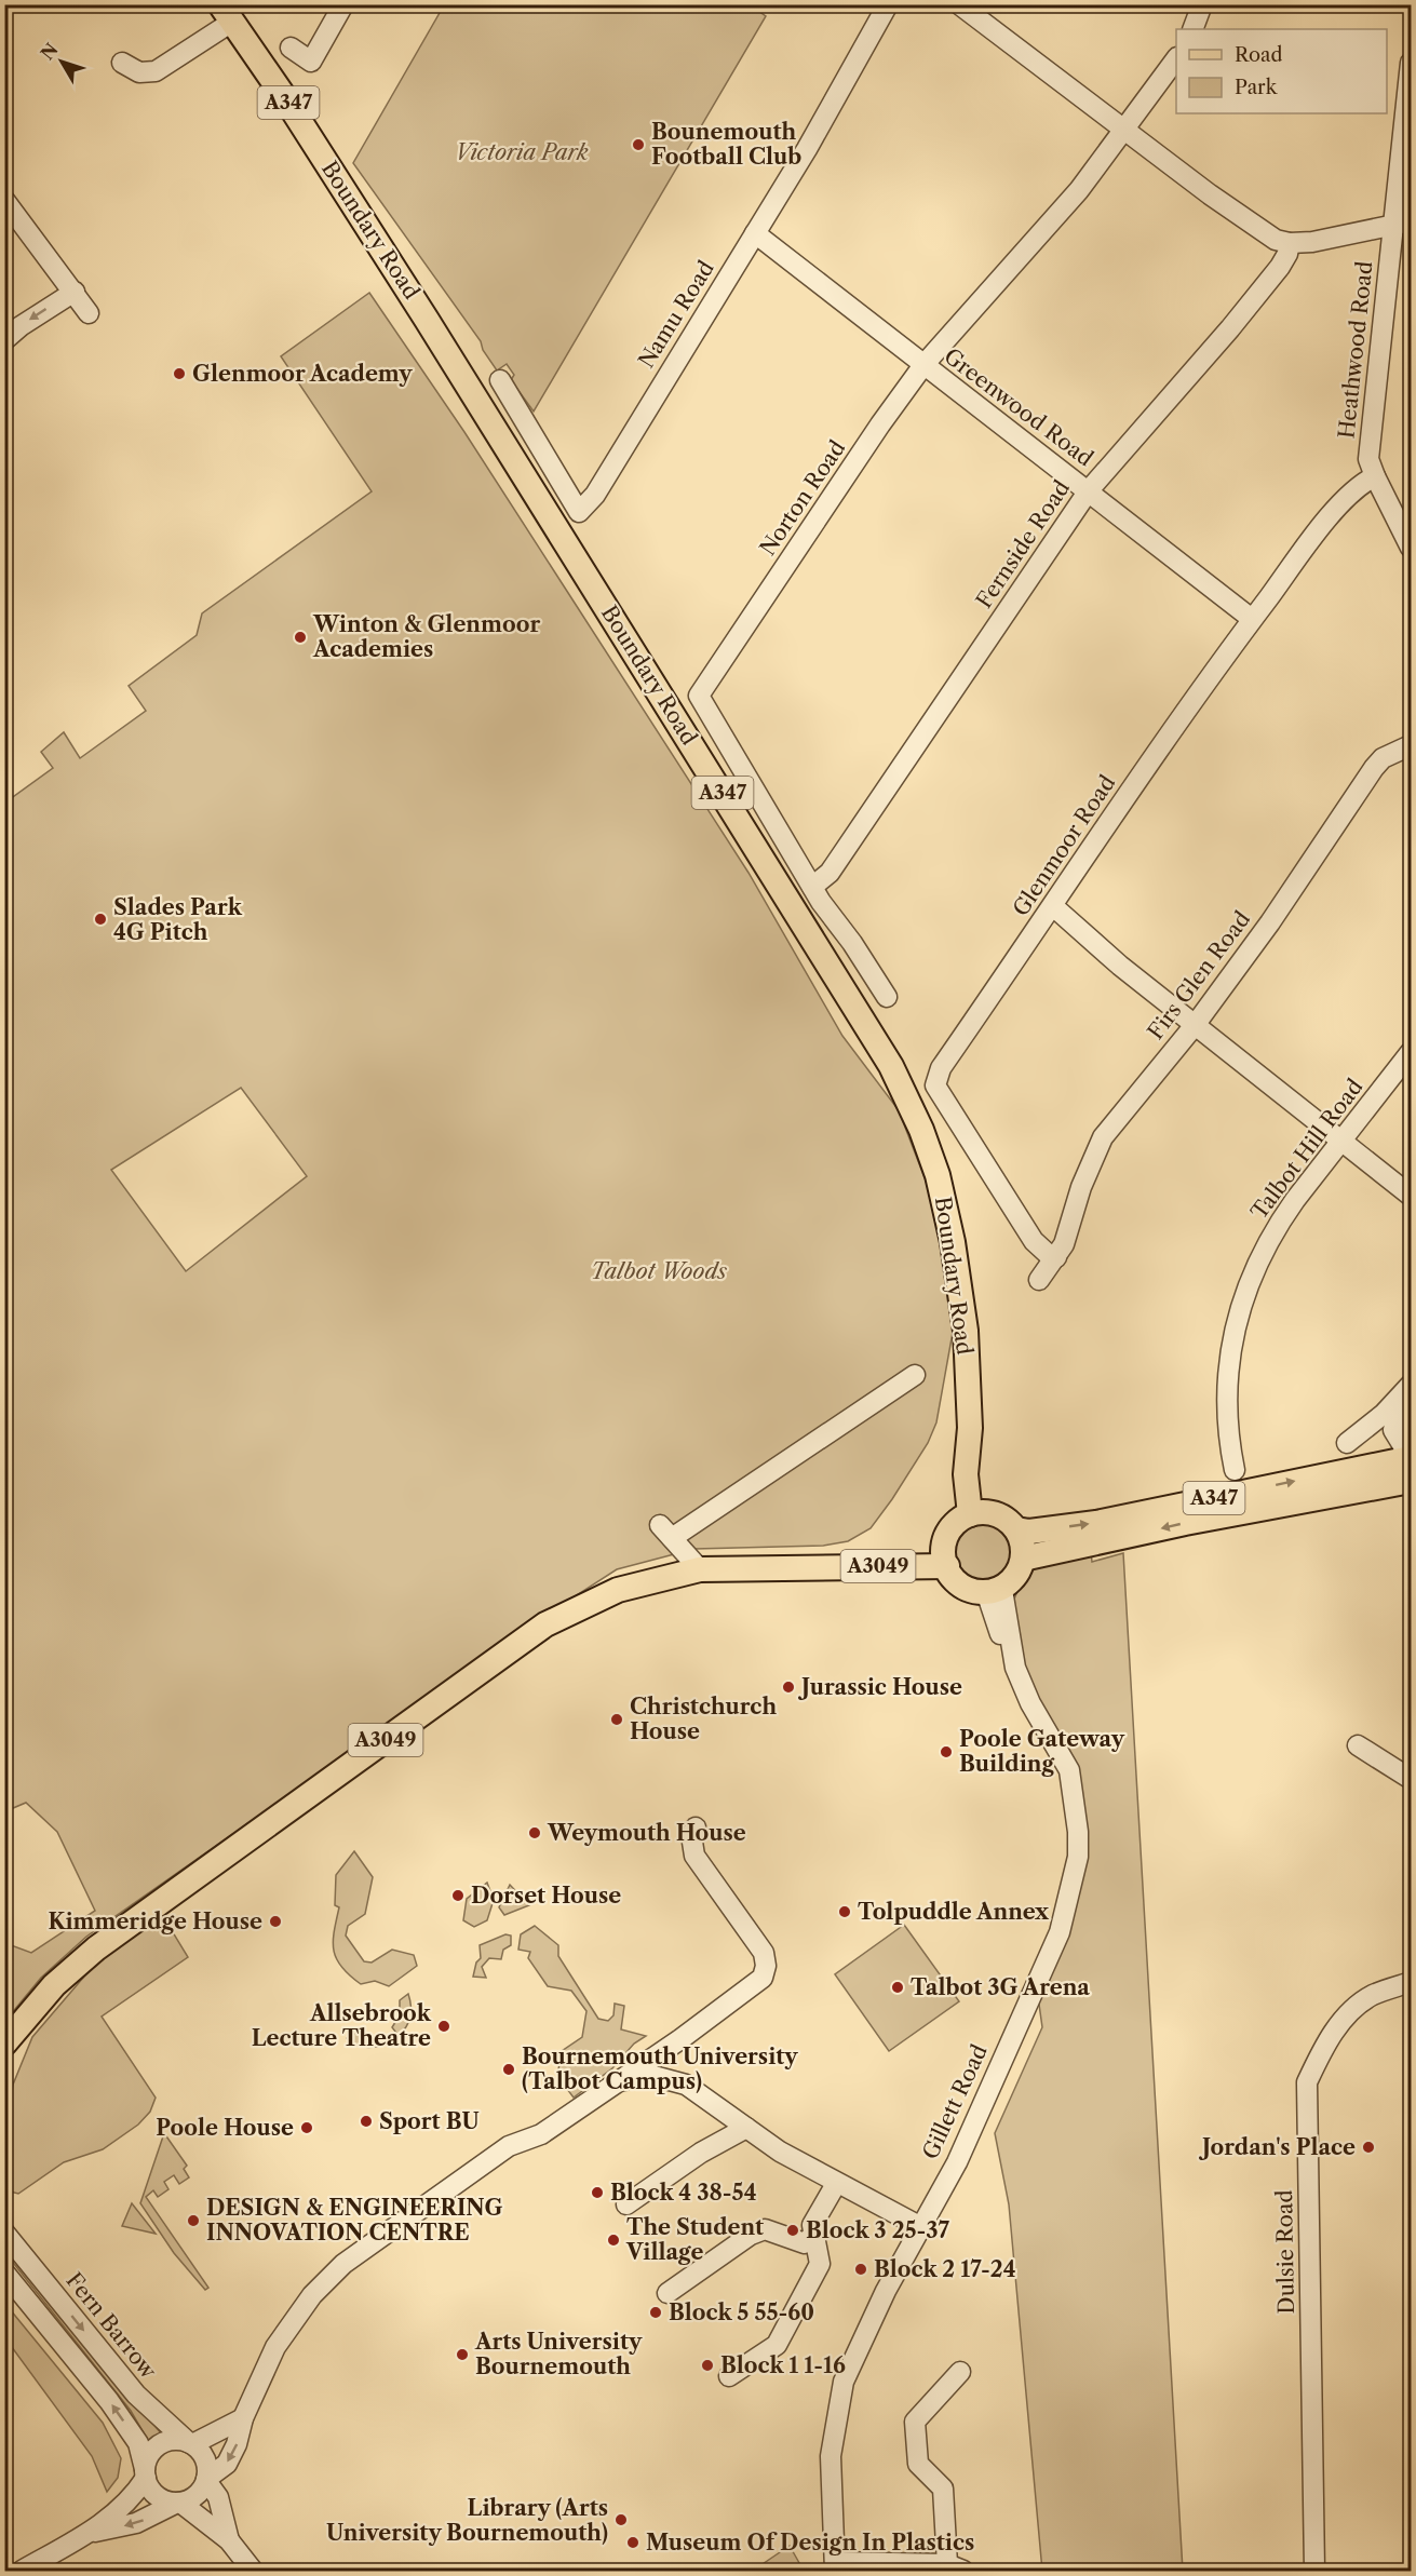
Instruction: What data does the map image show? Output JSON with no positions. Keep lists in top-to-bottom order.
{
  "streets": {
    "main road": ["A347", "Boundary Road", "A3049"],
    "street": [
      "Namu Road",
      "Heathwood Road",
      "Greenwood Road",
      "Norton Road",
      "Fernside Road",
      "Glenmoor Road",
      "Firs Glen Road",
      "Talbot Hill Road",
      "Gillett Road",
      "Dulsie Road",
      "Fern Barrow"
    ]
  },
  "crossings": [
    ["A347", "Boundary Road"],
    ["A347", "A3049"],
    ["A347", "Gillett Road"],
    ["Boundary Road", "A3049"],
    ["Boundary Road", "Gillett Road"],
    ["Namu Road", "Greenwood Road"],
    ["Heathwood Road", "Glenmoor Road"],
    ["Greenwood Road", "Norton Road"],
    ["Greenwood Road", "Fernside Road"],
    ["Greenwood Road", "Glenmoor Road"],
    ["Norton Road", "Fernside Road"],
    ["Glenmoor Road", "Firs Glen Road"],
    ["A3049", "Gillett Road"]
  ],
  "parks": ["Victoria Park", "Talbot Woods"],
  "places": [
    "Bounemouth Football Club",
    "Glenmoor Academy",
    "Winton & Glenmoor Academies",
    "Slades Park 4G Pitch",
    "Jurassic House",
    "Christchurch House",
    "Poole Gateway Building",
    "Weymouth House",
    "Dorset House",
    "Tolpuddle Annex",
    "Kimmeridge House",
    "Talbot 3G Arena",
    "Allsebrook Lecture Theatre",
    "Bournemouth University (Talbot Campus)",
    "Sport BU",
    "Poole House",
    "Jordan's Place",
    "Block 4 38-54",
    "DESIGN & ENGINEERING INNOVATION CENTRE",
    "Block 3 25-37",
    "The Student Village",
    "Block 2 17-24",
    "Block 5 55-60",
    "Arts University Bournemouth",
    "Block 1 1-16",
    "Library (Arts University Bournemouth)",
    "Museum Of Design In Plastics"
  ],
  "legend": ["Road", "Park"],
  "north": "top left"
}
